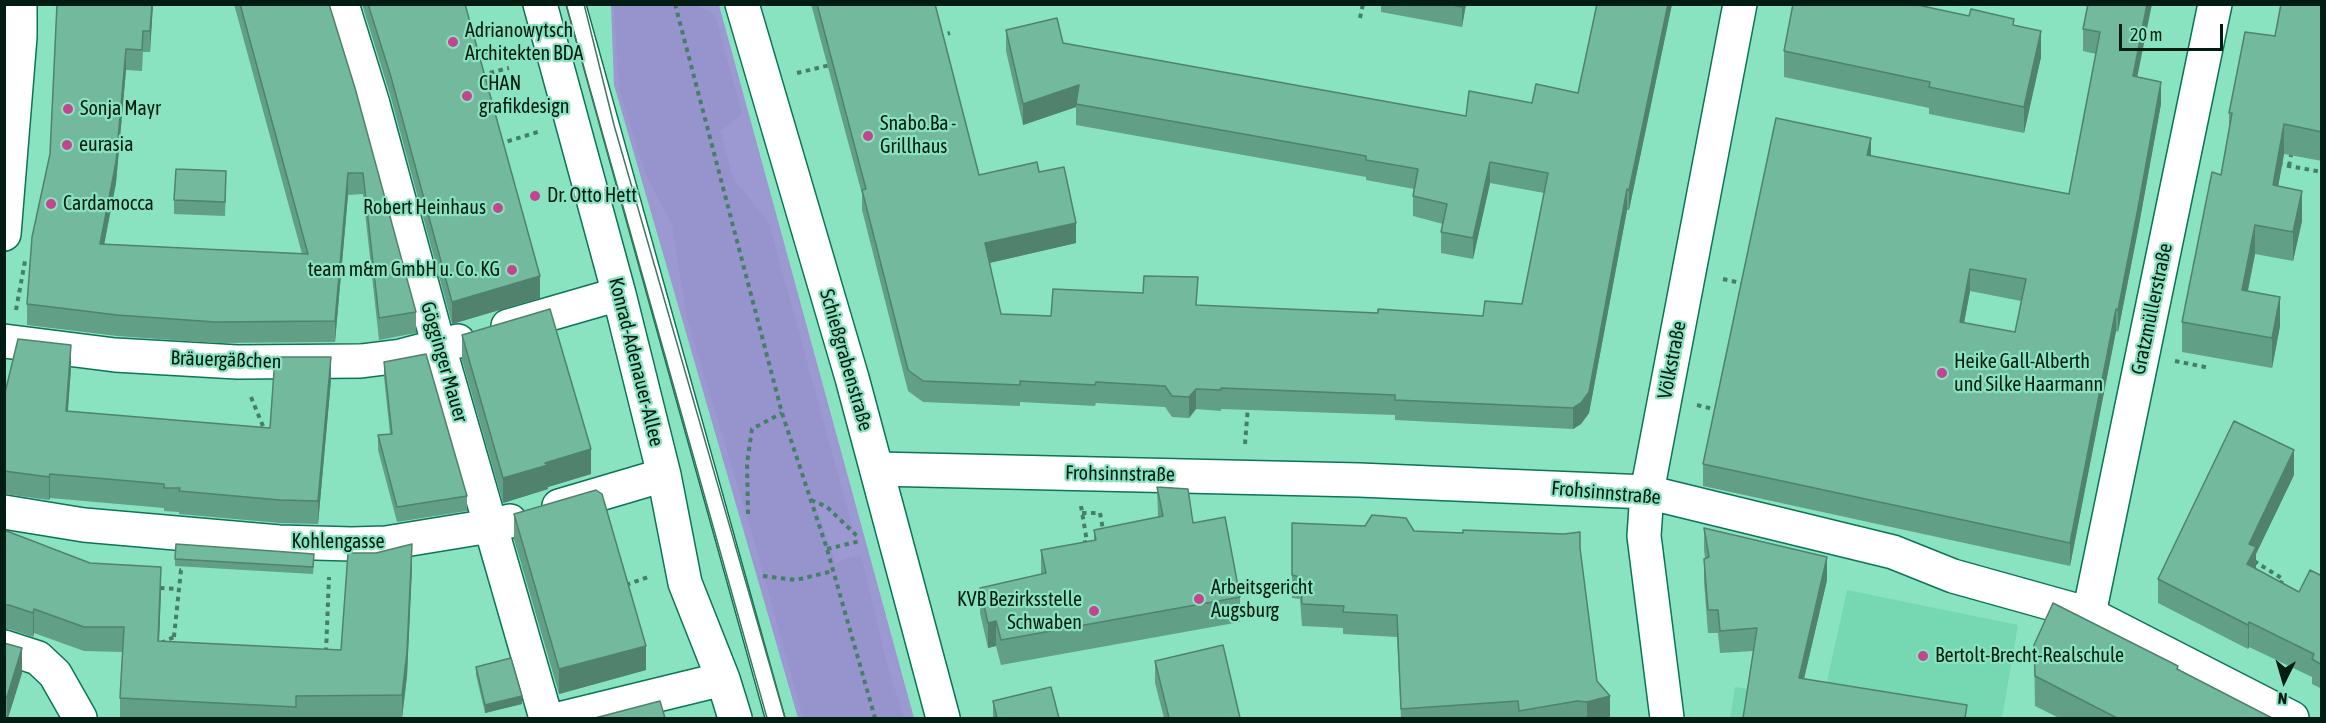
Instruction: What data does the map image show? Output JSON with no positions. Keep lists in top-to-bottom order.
{
  "streets": {
    "street": [
      "Gratzmüllerstraße",
      "Bräuergäßchen",
      "Schießgrabenstraße",
      "Völkstraße",
      "Gögginger Mauer",
      "Konrad-Adenauer-Allee",
      "Frohsinnstraße",
      "Kohlengasse"
    ]
  },
  "crossings": [
    ["Gratzmüllerstraße", "Frohsinnstraße"],
    ["Bräuergäßchen", "Gögginger Mauer"],
    ["Bräuergäßchen", "Konrad-Adenauer-Allee"],
    ["Schießgrabenstraße", "Frohsinnstraße"],
    ["Völkstraße", "Frohsinnstraße"],
    ["Gögginger Mauer", "Kohlengasse"],
    ["Konrad-Adenauer-Allee", "Kohlengasse"]
  ],
  "places": [
    "Adrianowytsch Architekten BDA",
    "CHAN grafikdesign",
    "Sonja Mayr",
    "Snabo.Ba - Grillhaus",
    "eurasia",
    "Dr. Otto Hett",
    "Cardamocca",
    "Robert Heinhaus",
    "team m&m GmbH u. Co. KG",
    "Heike Gall-Alberth und Silke Haarmann",
    "Arbeitsgericht Augsburg",
    "KVB Bezirksstelle Schwaben",
    "Bertolt-Brecht-Realschule"
  ],
  "scale_bar": "20 m",
  "north": "bottom"
}
